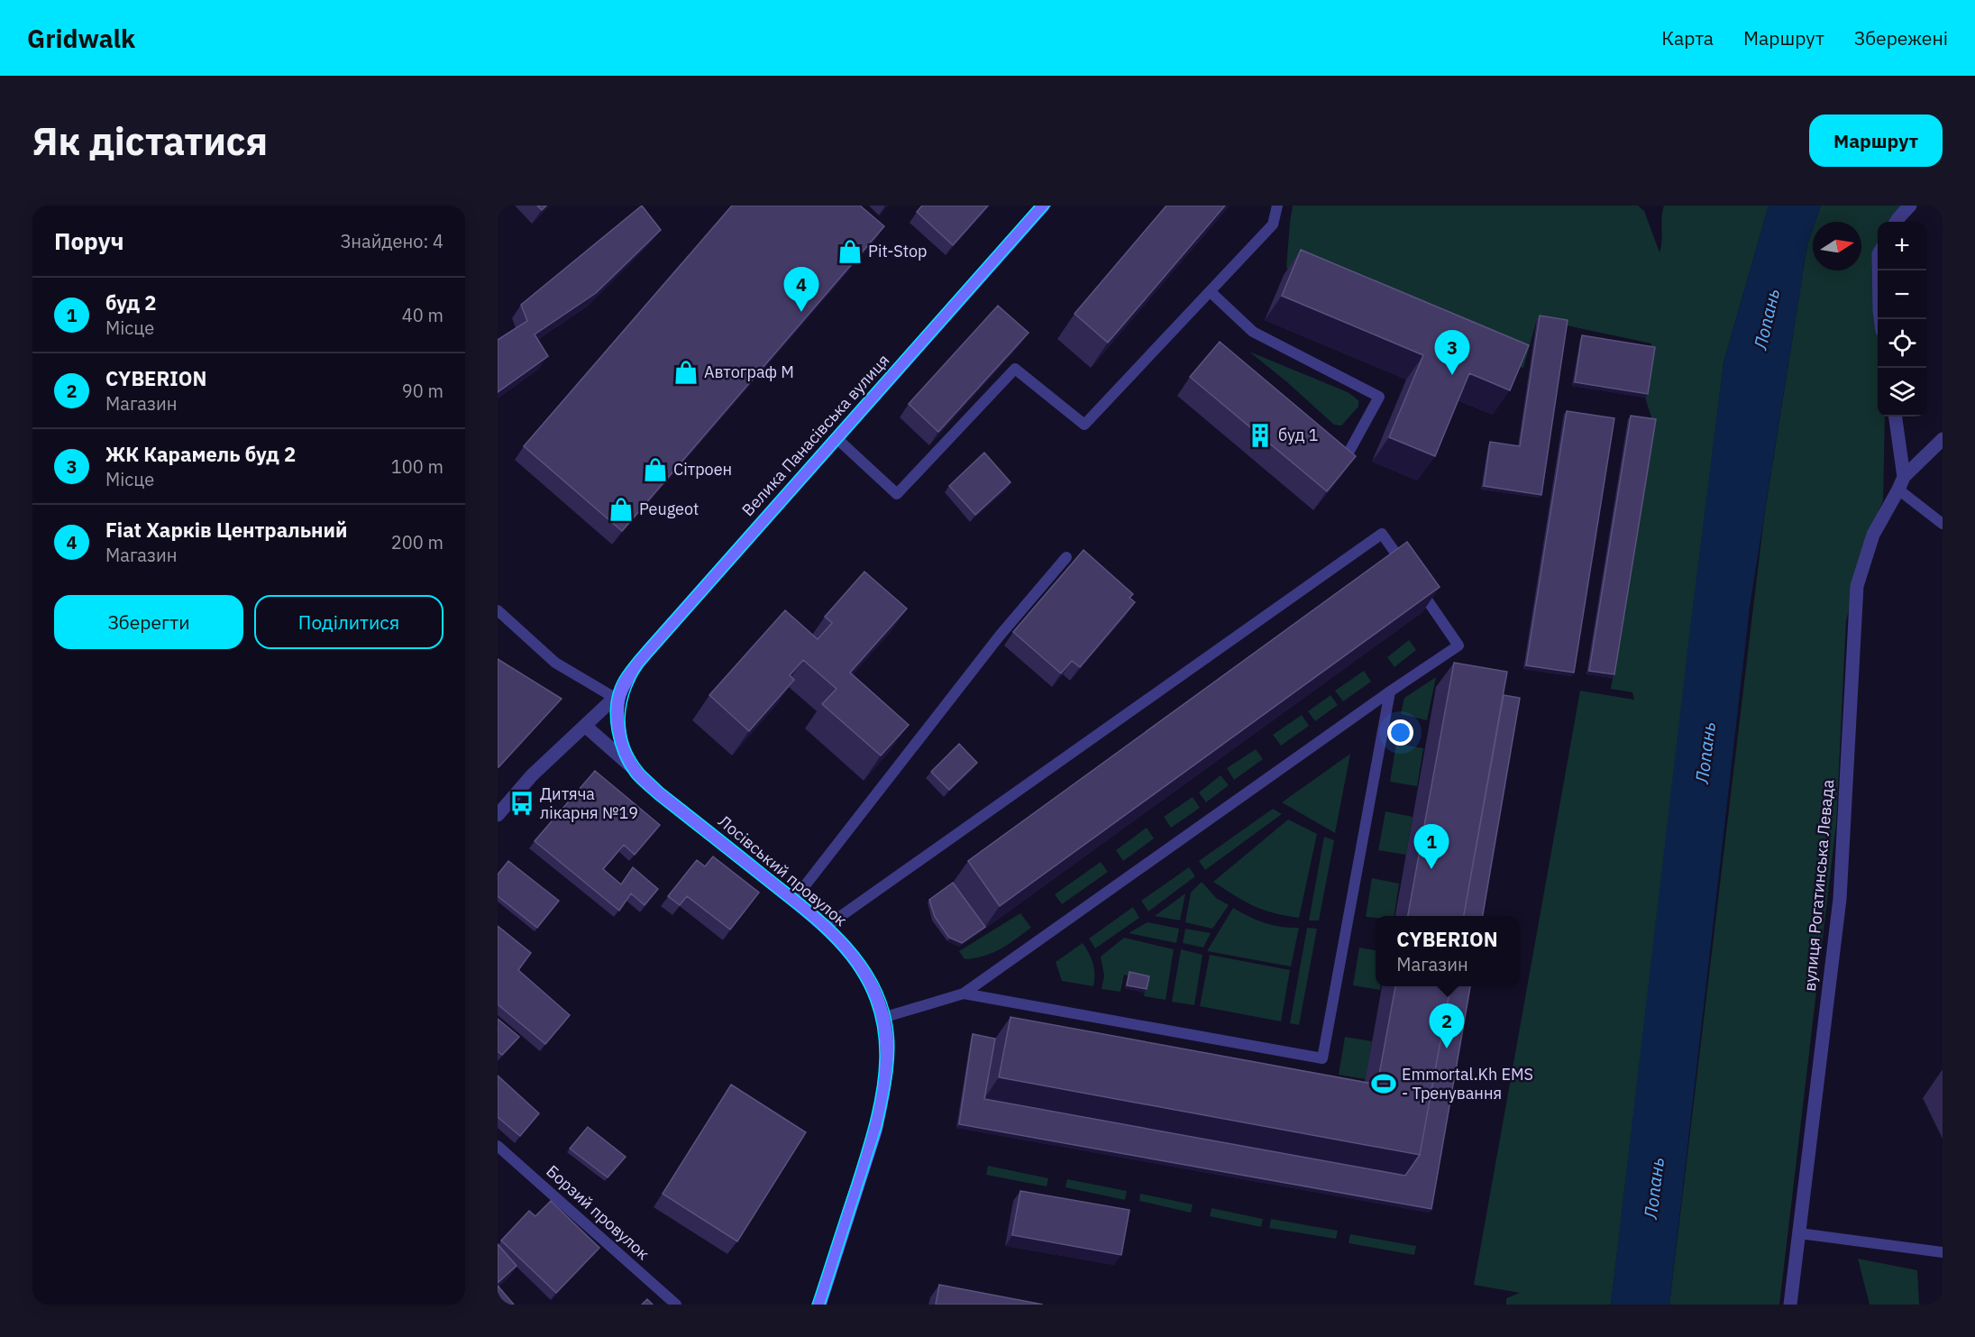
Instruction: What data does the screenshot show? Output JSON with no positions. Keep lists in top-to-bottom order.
{
  "streets": {
    "street": ["Велика Панасівська вулиця", "Лосівський провулок", "вулиця Рогатинська Левада"],
    "lane": ["Борзий провулок"]
  },
  "crossings": [
    ["Велика Панасівська вулиця", "Лосівський провулок"]
  ],
  "water": ["Лопань"],
  "places": {
    "shop": [
      "Pit-Stop",
      "Автограф М",
      "Сітроен",
      "Peugeot"
    ],
    "building": ["буд 1"],
    "bus stop": ["Дитяча лікарня №19"],
    "sports": ["Emmortal.Kh EMS - Тренування"]
  },
  "north": "right",
  "page": {
    "header": "Gridwalk",
    "nav": ["Карта", "Маршрут", "Збережені"],
    "buttons": [
      "Маршрут",
      ["Зберегти", "Поділитися"]
    ],
    "title": "Як дістатися",
    "heading": ["Поруч", "Знайдено: 4"],
    "map_buttons": ["+", "−"],
    "pins": [
      "4",
      "3",
      "1",
      "2"
    ],
    "list": [
      {
        "mark": "1",
        "name": "буд 2",
        "note": "Місце",
        "value": "40 m"
      },
      {
        "mark": "2",
        "name": "CYBERION",
        "note": "Магазин",
        "value": "90 m"
      },
      {
        "mark": "3",
        "name": "ЖК Карамель буд 2",
        "note": "Місце",
        "value": "100 m"
      },
      {
        "mark": "4",
        "name": "Fiat Харків Центральний",
        "note": "Магазин",
        "value": "200 m"
      }
    ],
    "popup": ["CYBERION", "Магазин"]
  }
}
